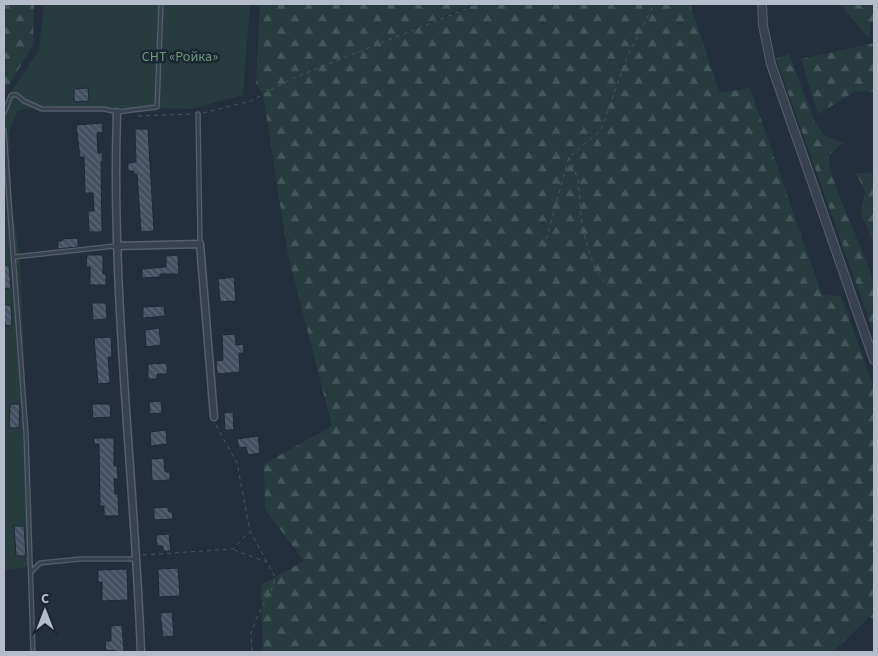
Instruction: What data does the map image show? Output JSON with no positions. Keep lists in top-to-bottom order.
{
  "parks": ["СНТ «Ройка»"],
  "north": "top"
}
